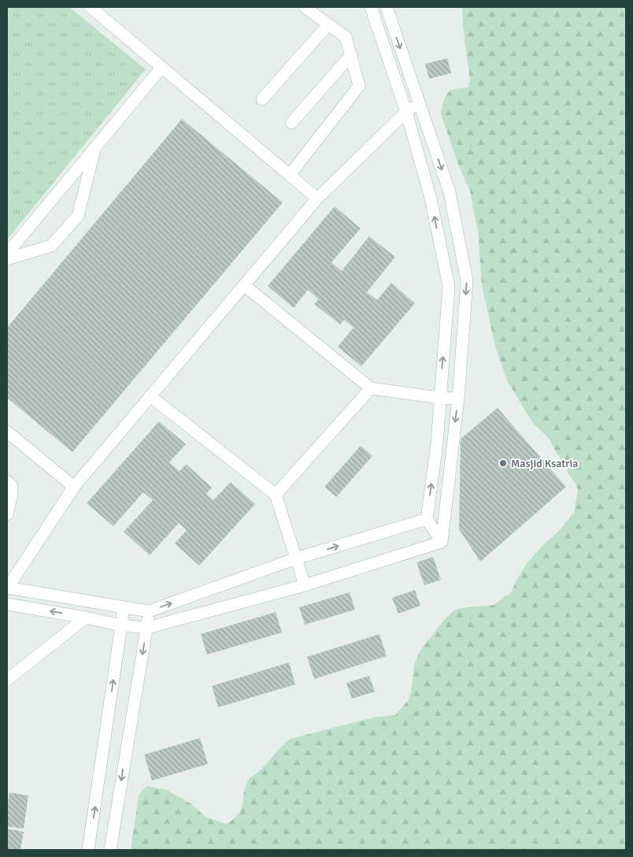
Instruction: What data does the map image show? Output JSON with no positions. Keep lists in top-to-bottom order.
{
  "places": ["Masjid Ksatria"]
}
